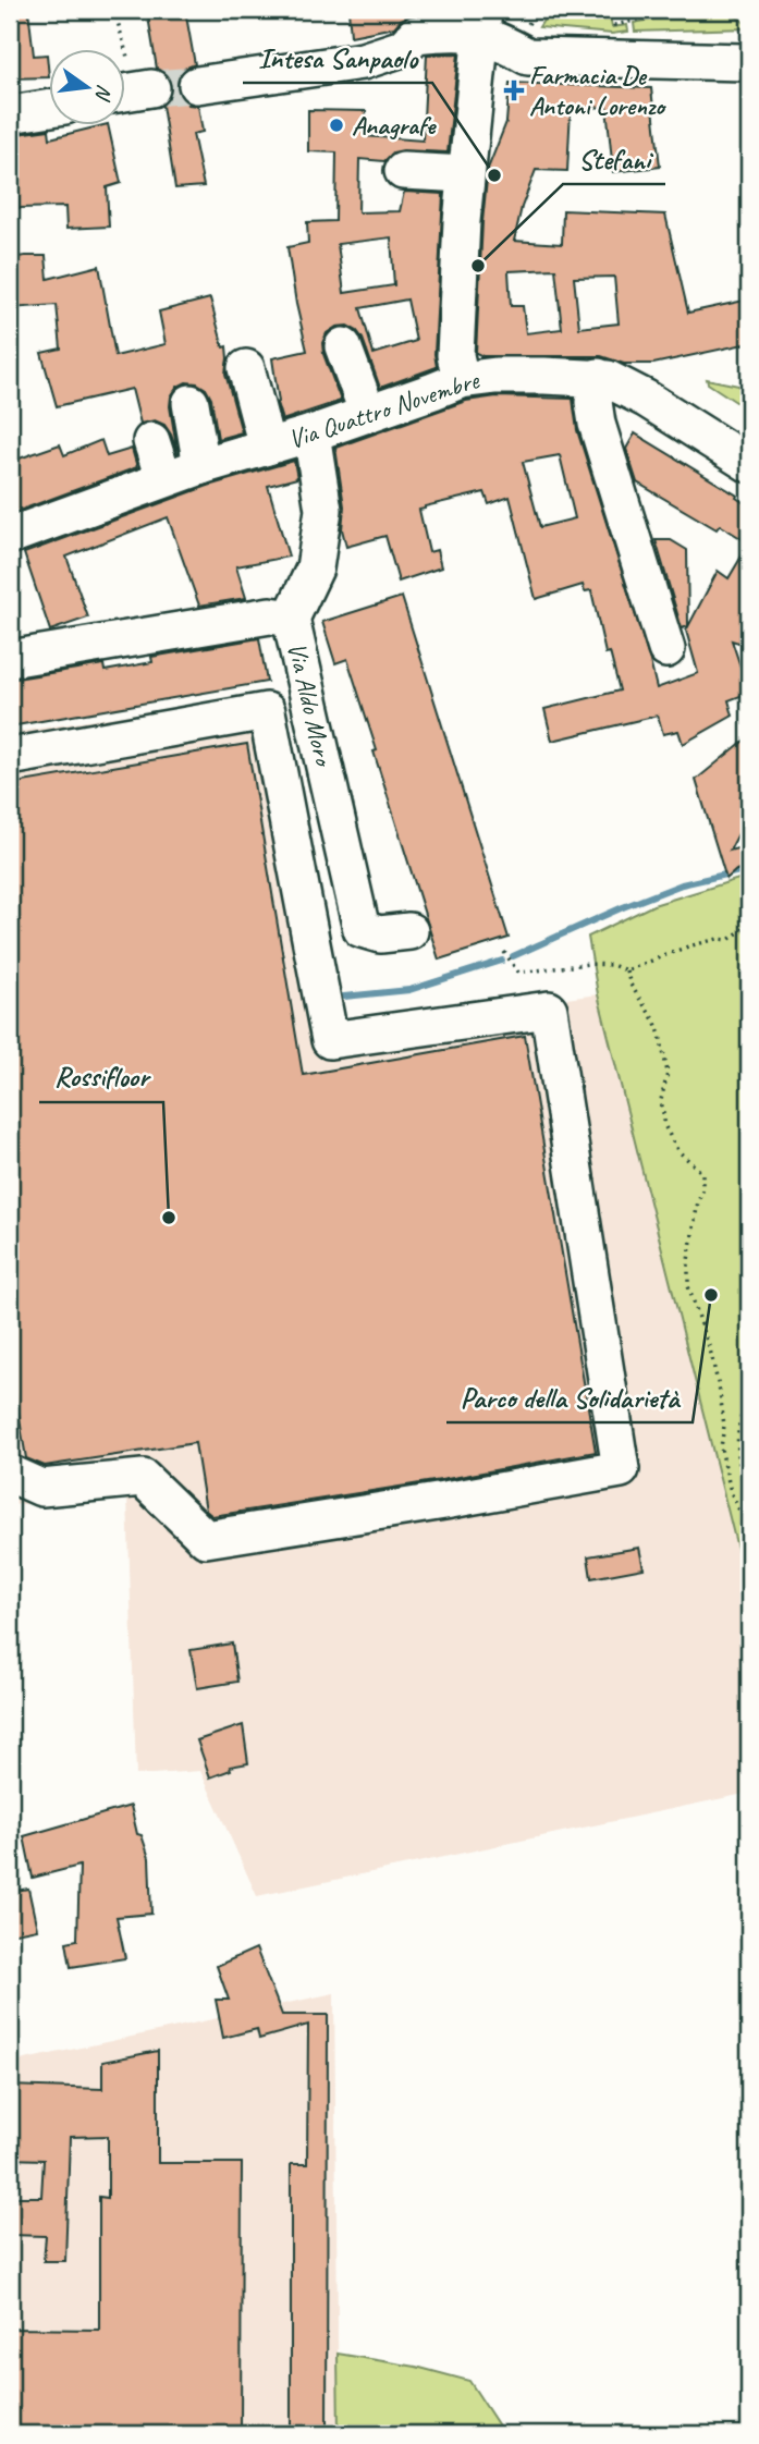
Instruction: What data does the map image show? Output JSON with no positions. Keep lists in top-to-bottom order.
{
  "streets": {
    "street": ["Via Quattro Novembre", "Via Aldo Moro"]
  },
  "places": {
    "health": ["Farmacia De Antoni Lorenzo"],
    "other": [
      "Anagrafe",
      "Intesa Sanpaolo",
      "Stefani",
      "Rossifloor",
      "Parco della Solidarietà"
    ]
  },
  "north": "right"
}
